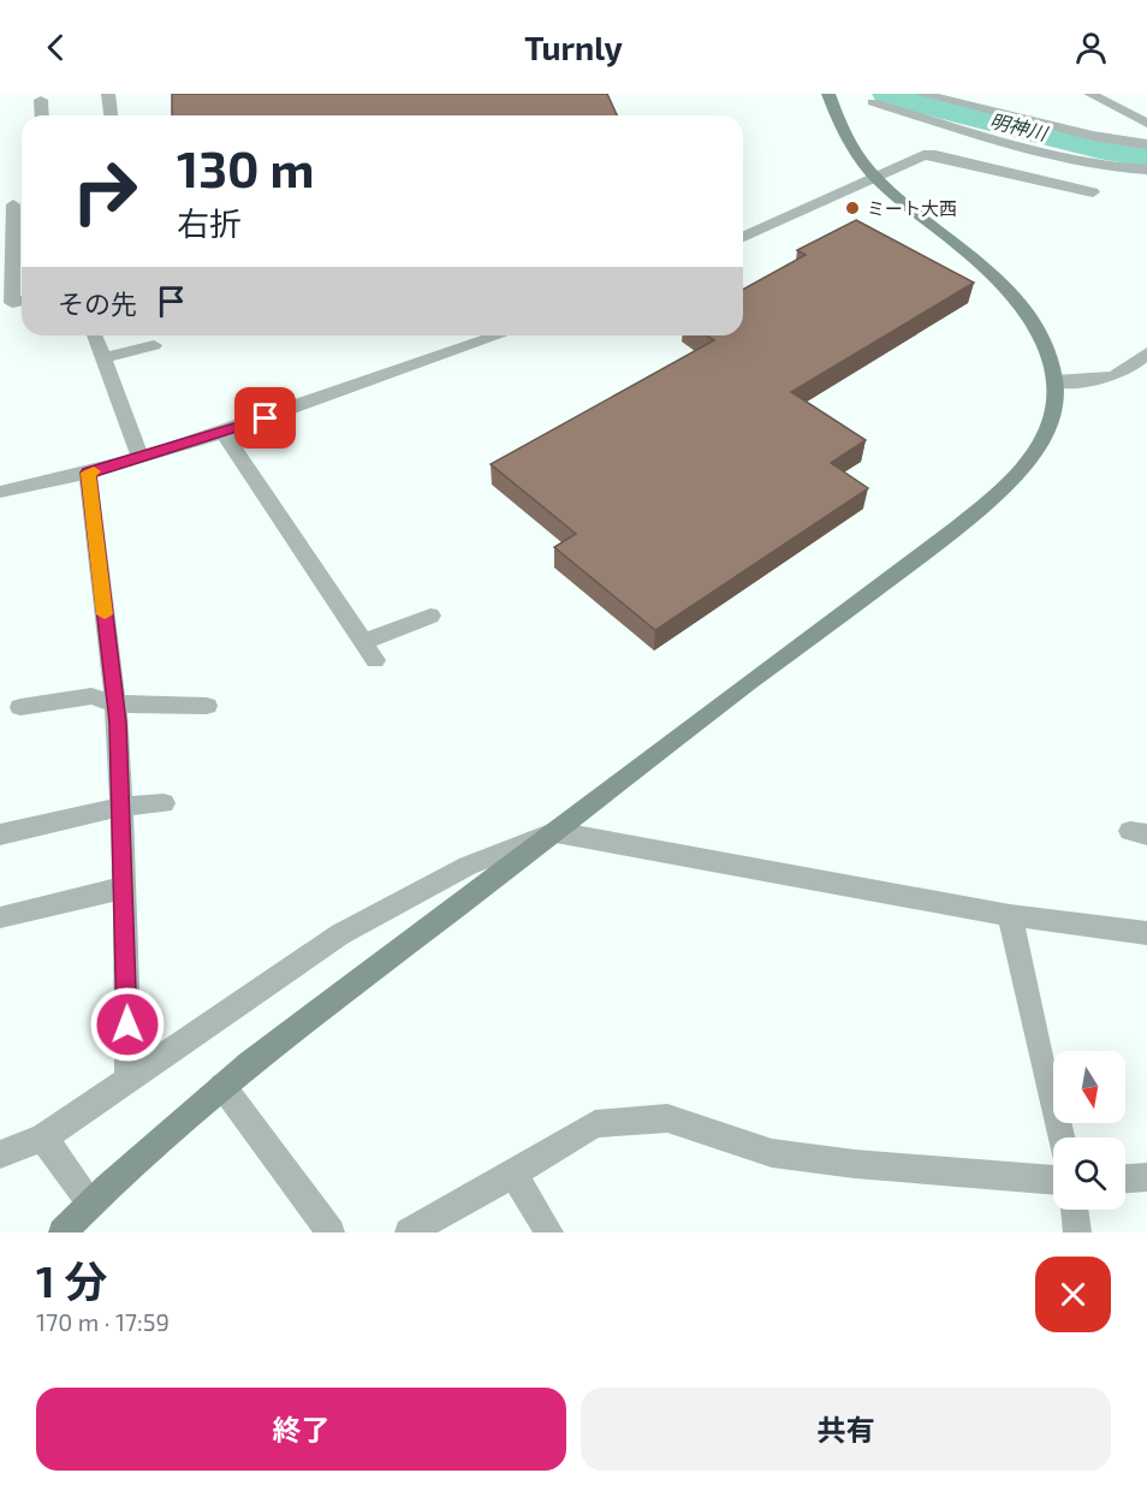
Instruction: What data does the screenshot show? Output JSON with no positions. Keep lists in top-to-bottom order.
{
  "water": ["明神川"],
  "places": ["ミート大西"],
  "north": "bottom",
  "page": {
    "header": "Turnly",
    "turn": ["130 m", "右折"],
    "then": "その先",
    "heading": ["1 分", "170 m · 17:59"],
    "buttons": ["終了", "共有"]
  }
}
